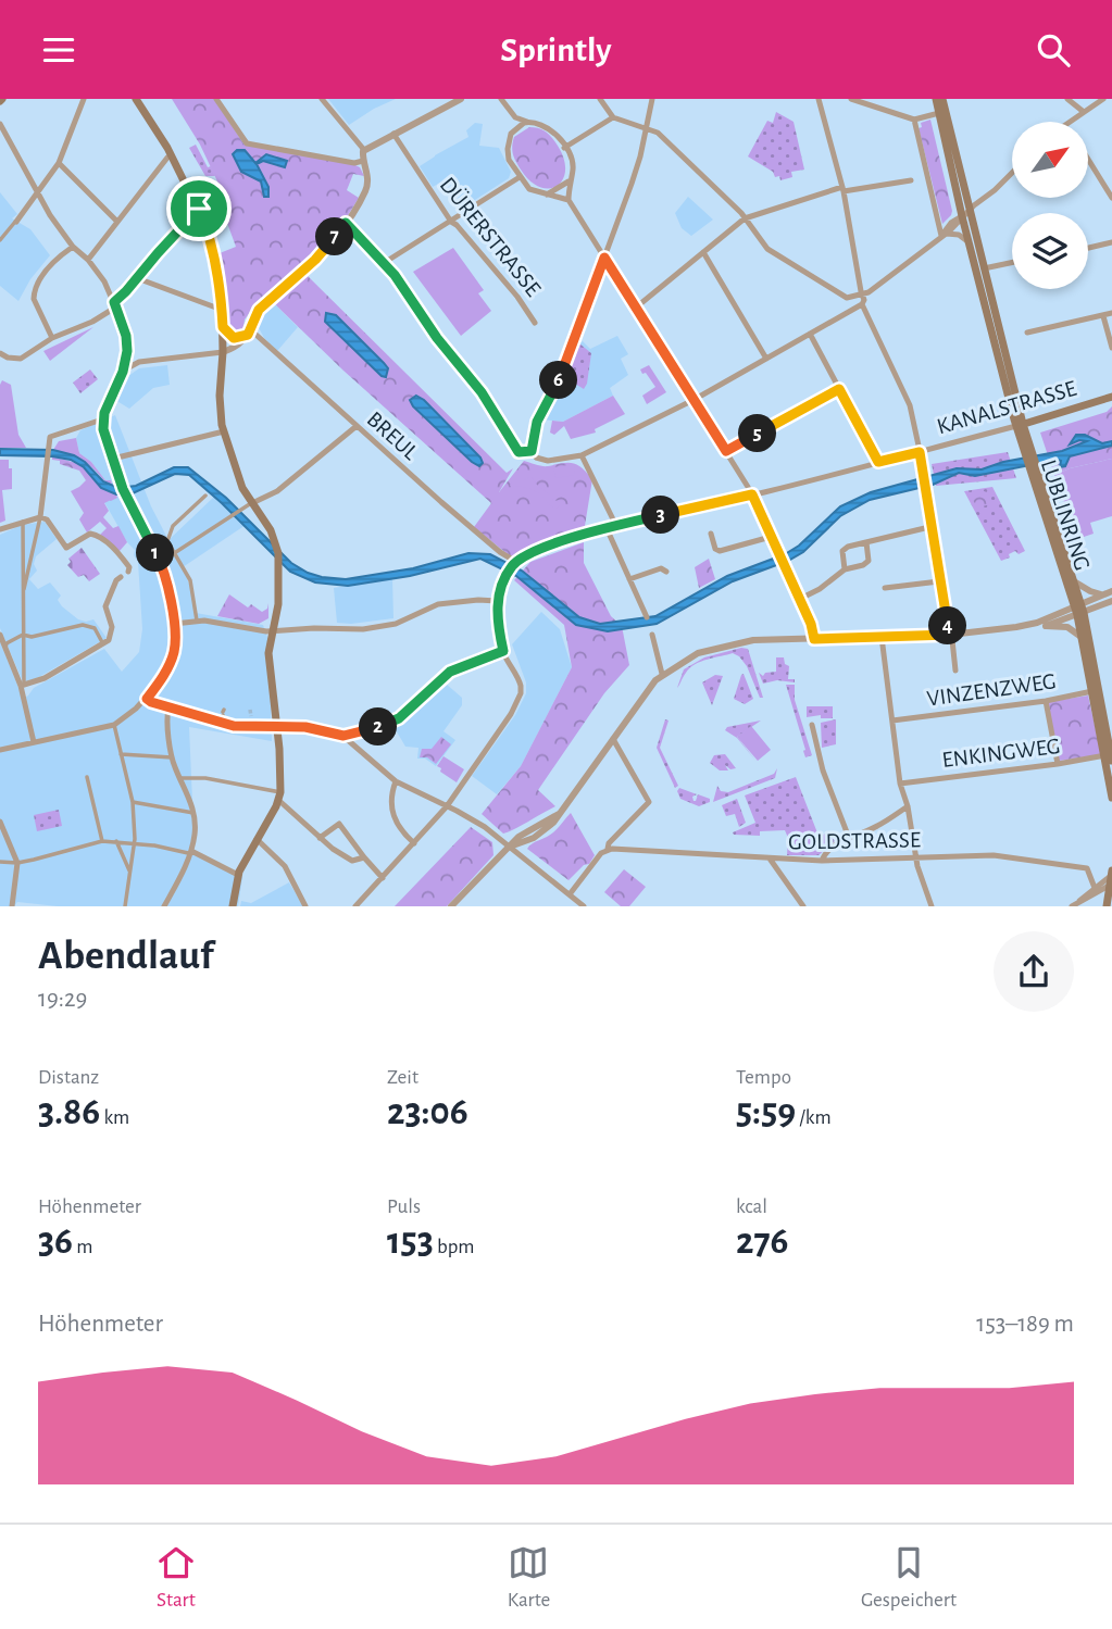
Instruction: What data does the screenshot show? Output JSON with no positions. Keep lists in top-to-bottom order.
{
  "streets": {
    "main road": ["KANALSTRASSE", "LUBLINRING"],
    "street": [
      "DÜRERSTRASSE",
      "BREUL",
      "VINZENZWEG",
      "ENKINGWEG",
      "GOLDSTRASSE"
    ]
  },
  "crossings": [
    ["KANALSTRASSE", "BREUL"],
    ["KANALSTRASSE", "LUBLINRING"]
  ],
  "north": "top right",
  "page": {
    "header": "Sprintly",
    "pins": [
      "7",
      "6",
      "5",
      "3",
      "1",
      "4",
      "2"
    ],
    "heading": ["Abendlauf", "19:29"],
    "stats": [
      ["Distanz", "3.86 km"],
      ["Zeit", "23:06"],
      ["Tempo", "5:59 /km"],
      ["Höhenmeter", "36 m"],
      ["Puls", "153 bpm"],
      ["kcal", "276"]
    ],
    "chart": ["Höhenmeter", "153–189 m"],
    "tabs": ["Start", "Karte", "Gespeichert"]
  }
}
